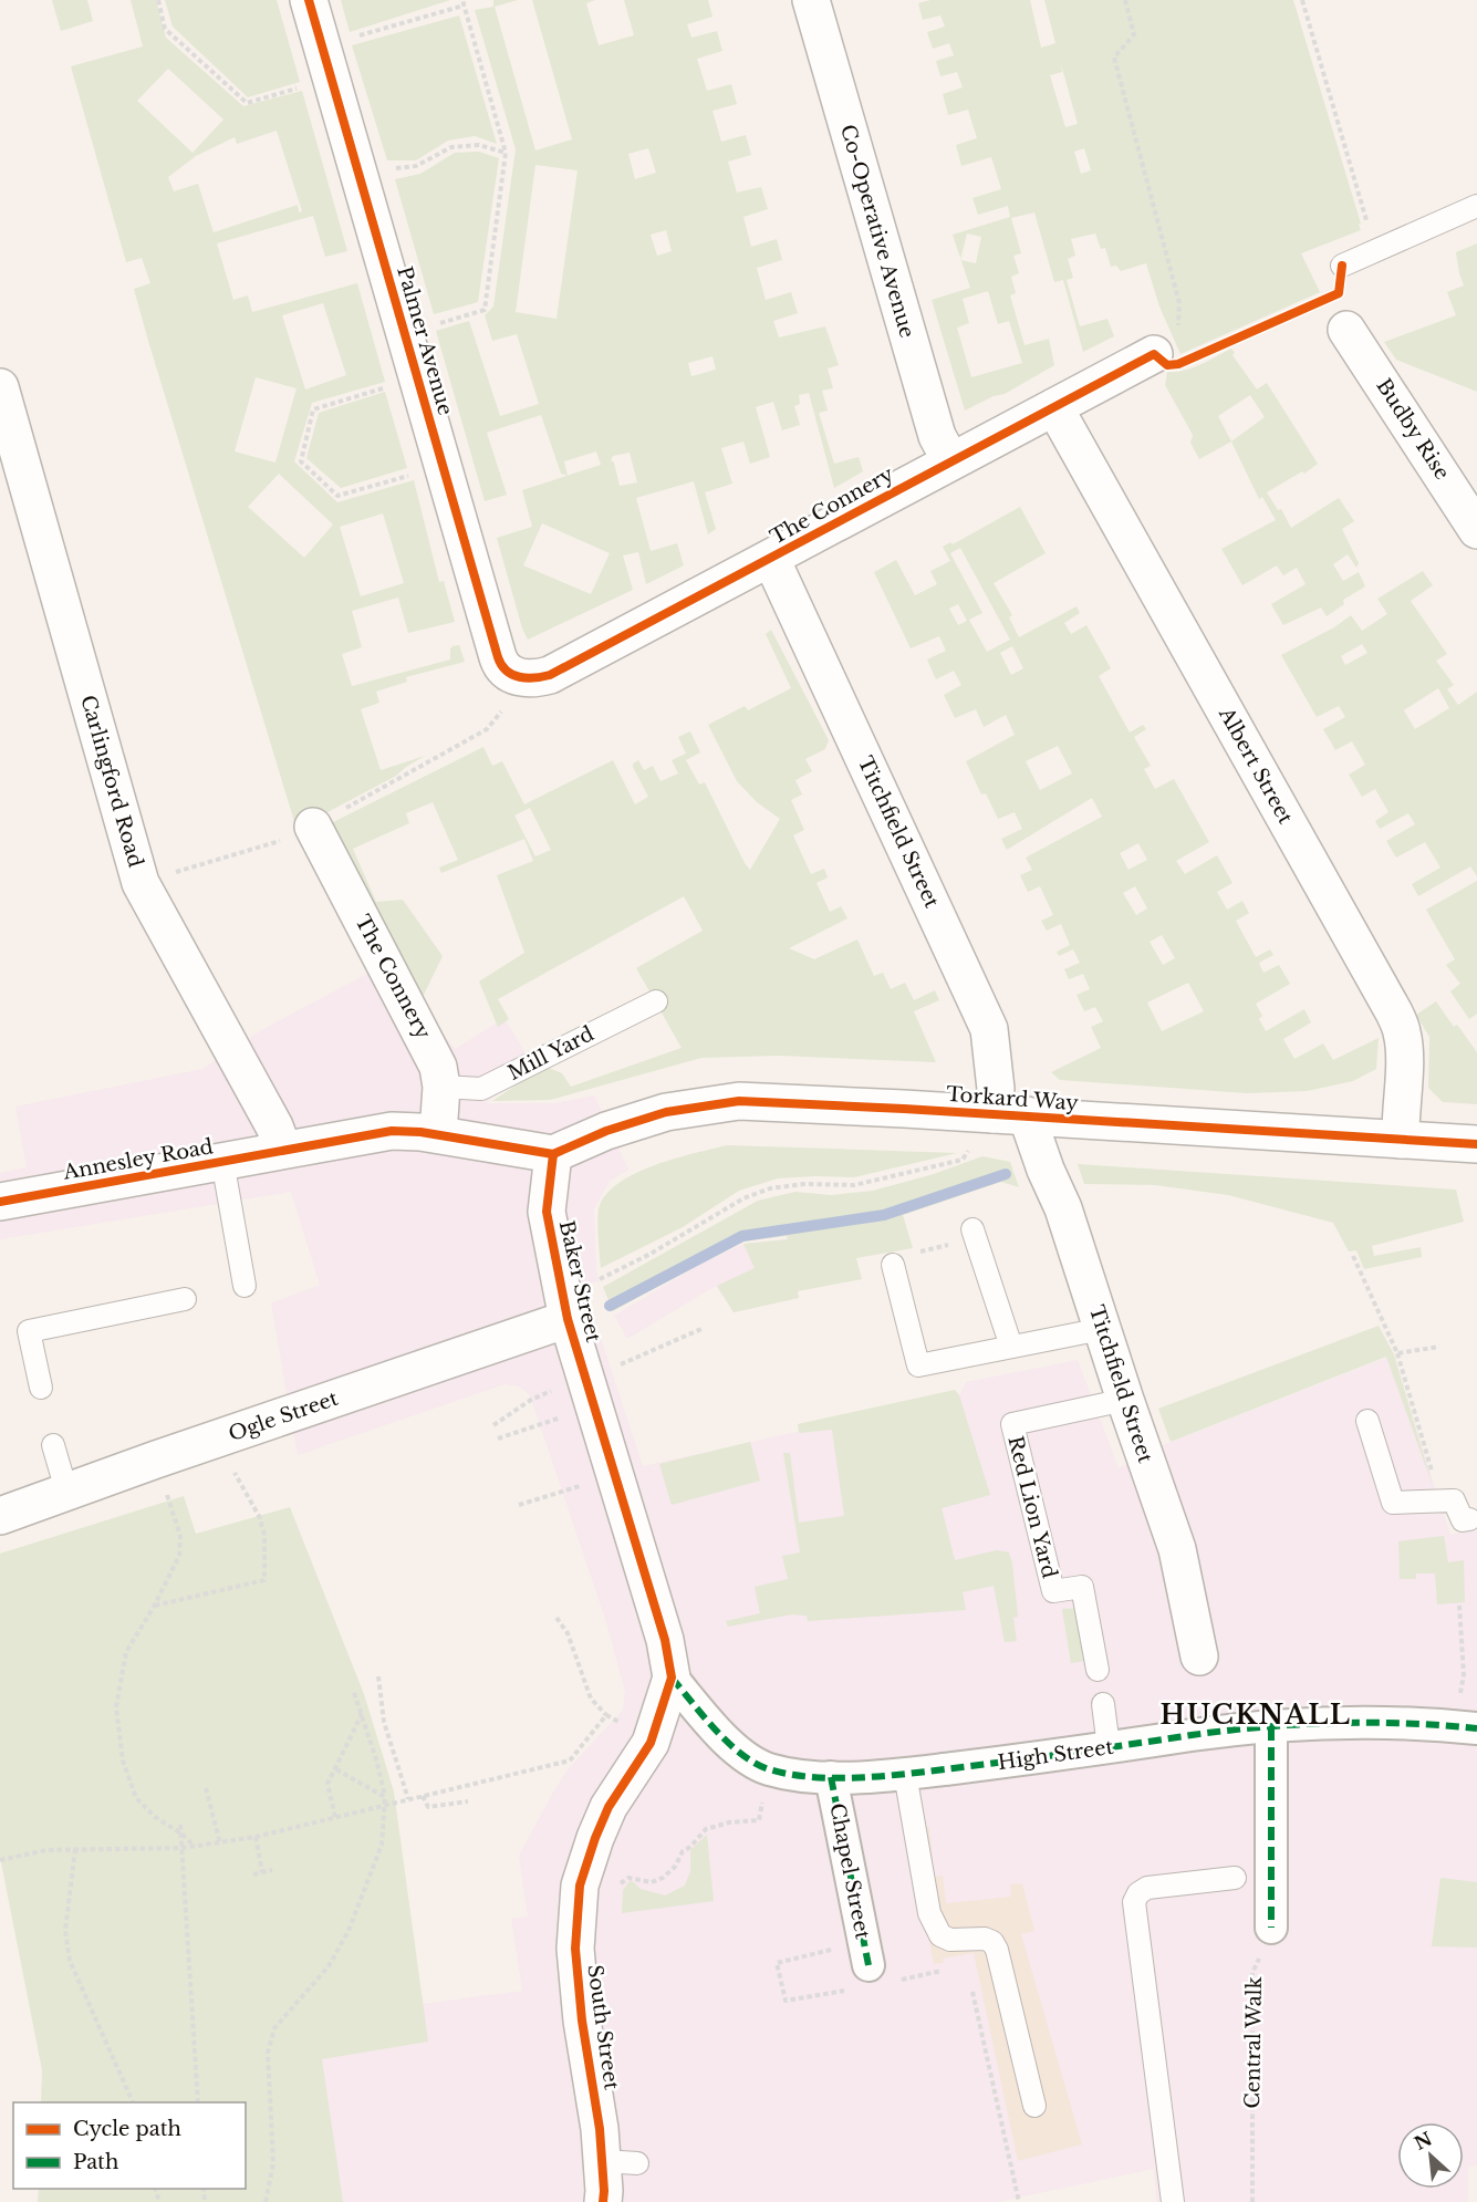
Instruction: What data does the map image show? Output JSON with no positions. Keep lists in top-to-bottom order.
{
  "streets": {
    "street": [
      "Co-Operative Avenue",
      "Palmer Avenue",
      "Budby Rise",
      "The Connery",
      "Albert Street",
      "Carlingford Road",
      "Titchfield Street",
      "Torkard Way",
      "Annesley Road",
      "Baker Street",
      "Ogle Street",
      "High Street",
      "Chapel Street",
      "South Street"
    ],
    "lane": ["Mill Yard", "Red Lion Yard"],
    "path": ["Central Walk"]
  },
  "crossings": [
    ["Co-Operative Avenue", "The Connery"],
    ["Palmer Avenue", "The Connery"],
    ["The Connery", "Albert Street"],
    ["The Connery", "Titchfield Street"],
    ["The Connery", "Mill Yard"],
    ["Albert Street", "Torkard Way"],
    ["Carlingford Road", "Annesley Road"],
    ["Titchfield Street", "Torkard Way"],
    ["Titchfield Street", "Red Lion Yard"],
    ["Torkard Way", "Baker Street"],
    ["Baker Street", "Ogle Street"],
    ["Baker Street", "High Street"],
    ["Baker Street", "South Street"],
    ["High Street", "Chapel Street"],
    ["High Street", "South Street"]
  ],
  "districts": ["HUCKNALL"],
  "legend": ["Cycle path", "Path"],
  "north": "top left"
}
